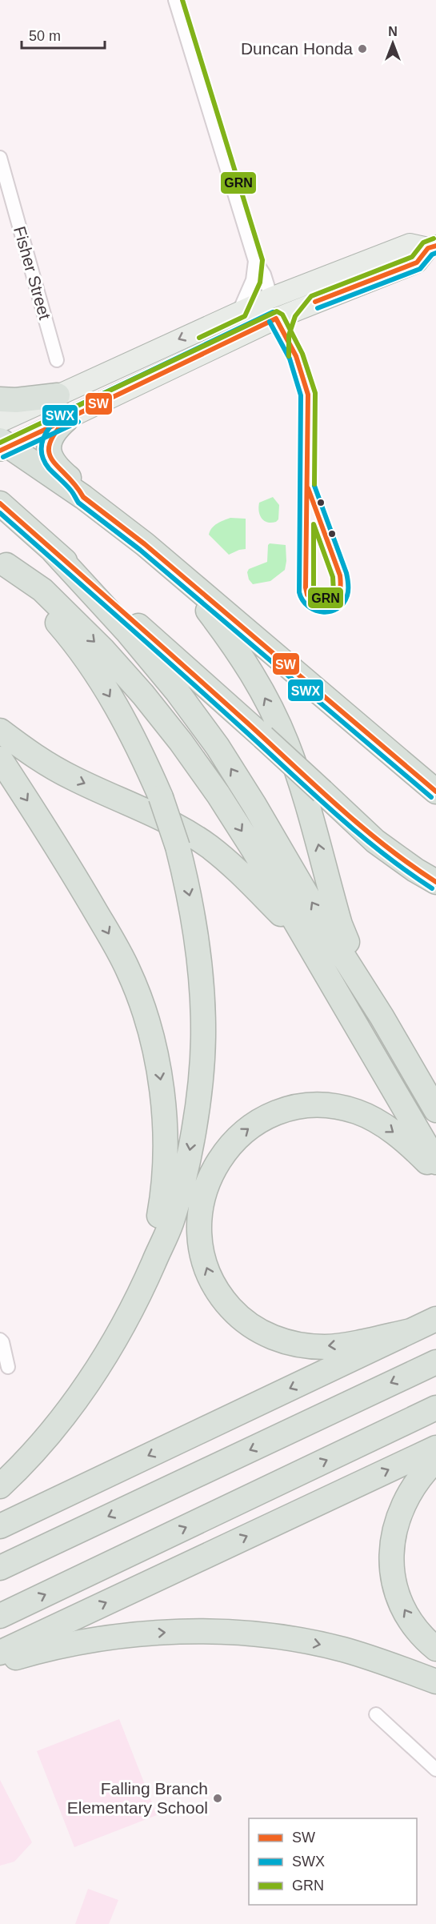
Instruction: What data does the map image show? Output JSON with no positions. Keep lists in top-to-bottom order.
{
  "streets": {
    "street": ["Fisher Street"]
  },
  "places": ["Duncan Honda", "Falling Branch Elementary School"],
  "lines": ["transit line GRN", "transit line SW", "transit line SWX"],
  "legend": ["SW", "SWX", "GRN"],
  "scale_bar": "50 m",
  "north": "top"
}
